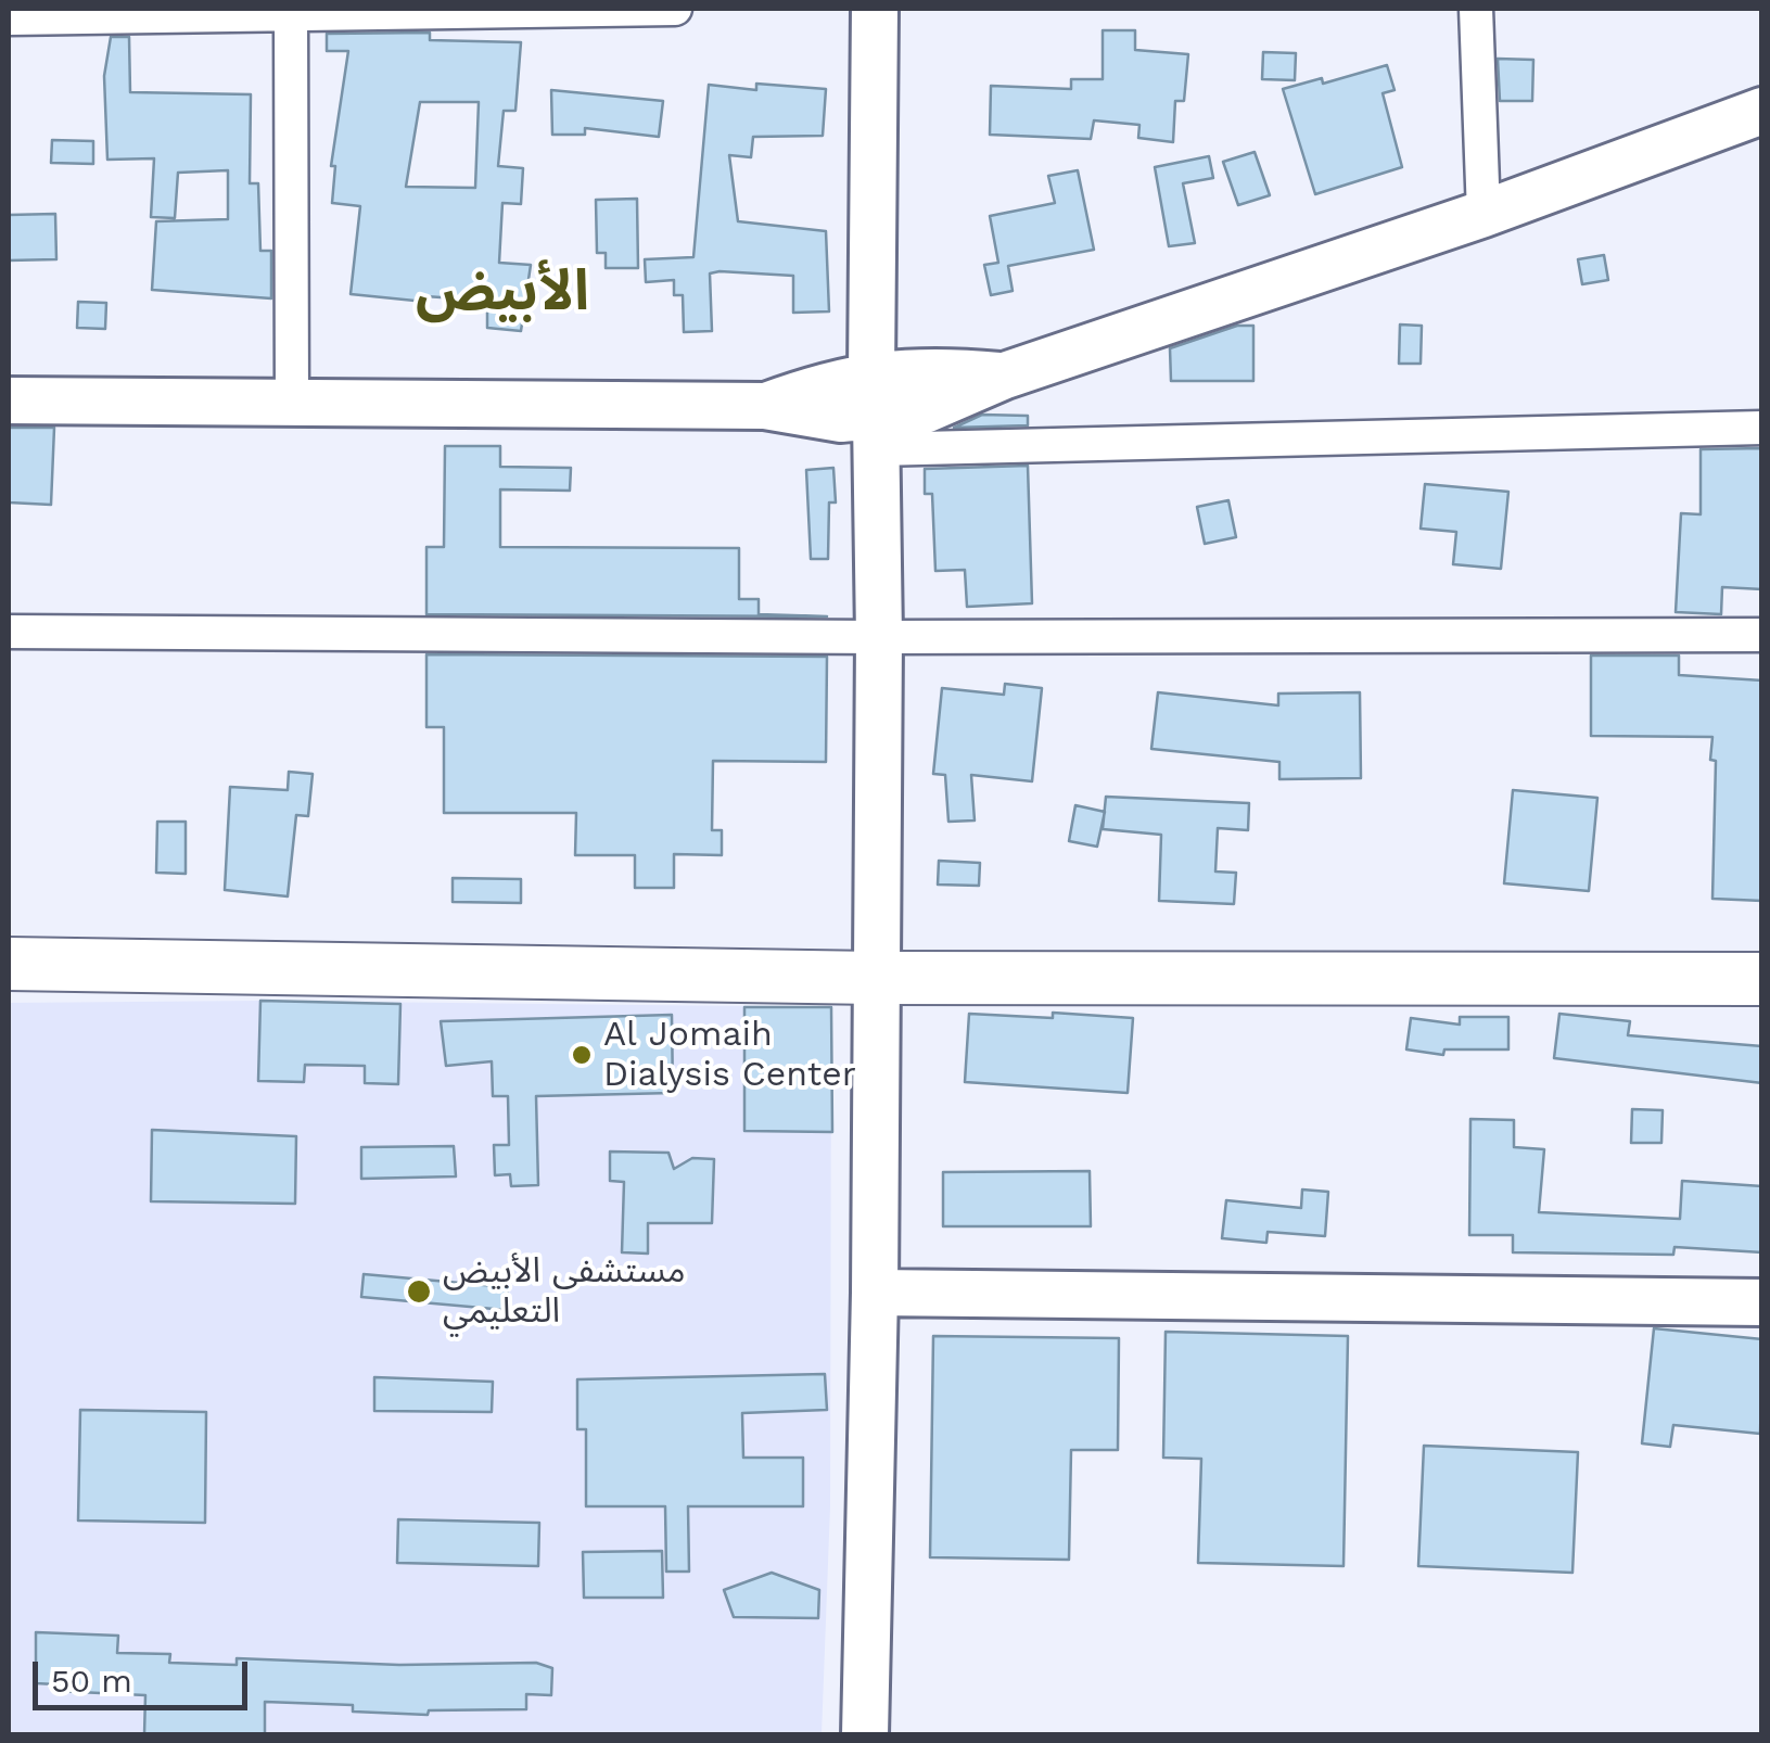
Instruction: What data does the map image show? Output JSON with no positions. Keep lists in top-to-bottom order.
{
  "districts": ["الأبيض"],
  "places": ["Al Jomaih Dialysis Center", "مستشفى الأبيض التعليمي"],
  "scale_bar": "50 m"
}
